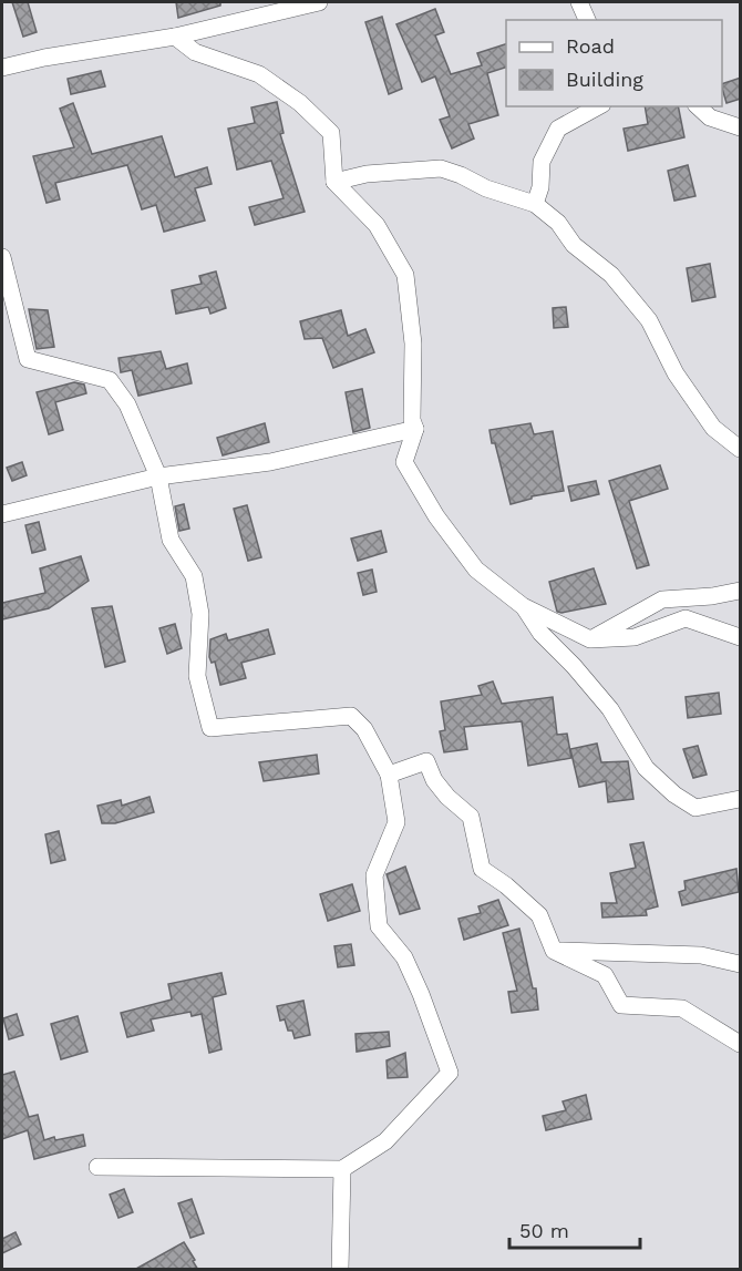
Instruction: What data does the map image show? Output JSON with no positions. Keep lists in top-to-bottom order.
{
  "legend": ["Road", "Building"],
  "scale_bar": "50 m"
}
